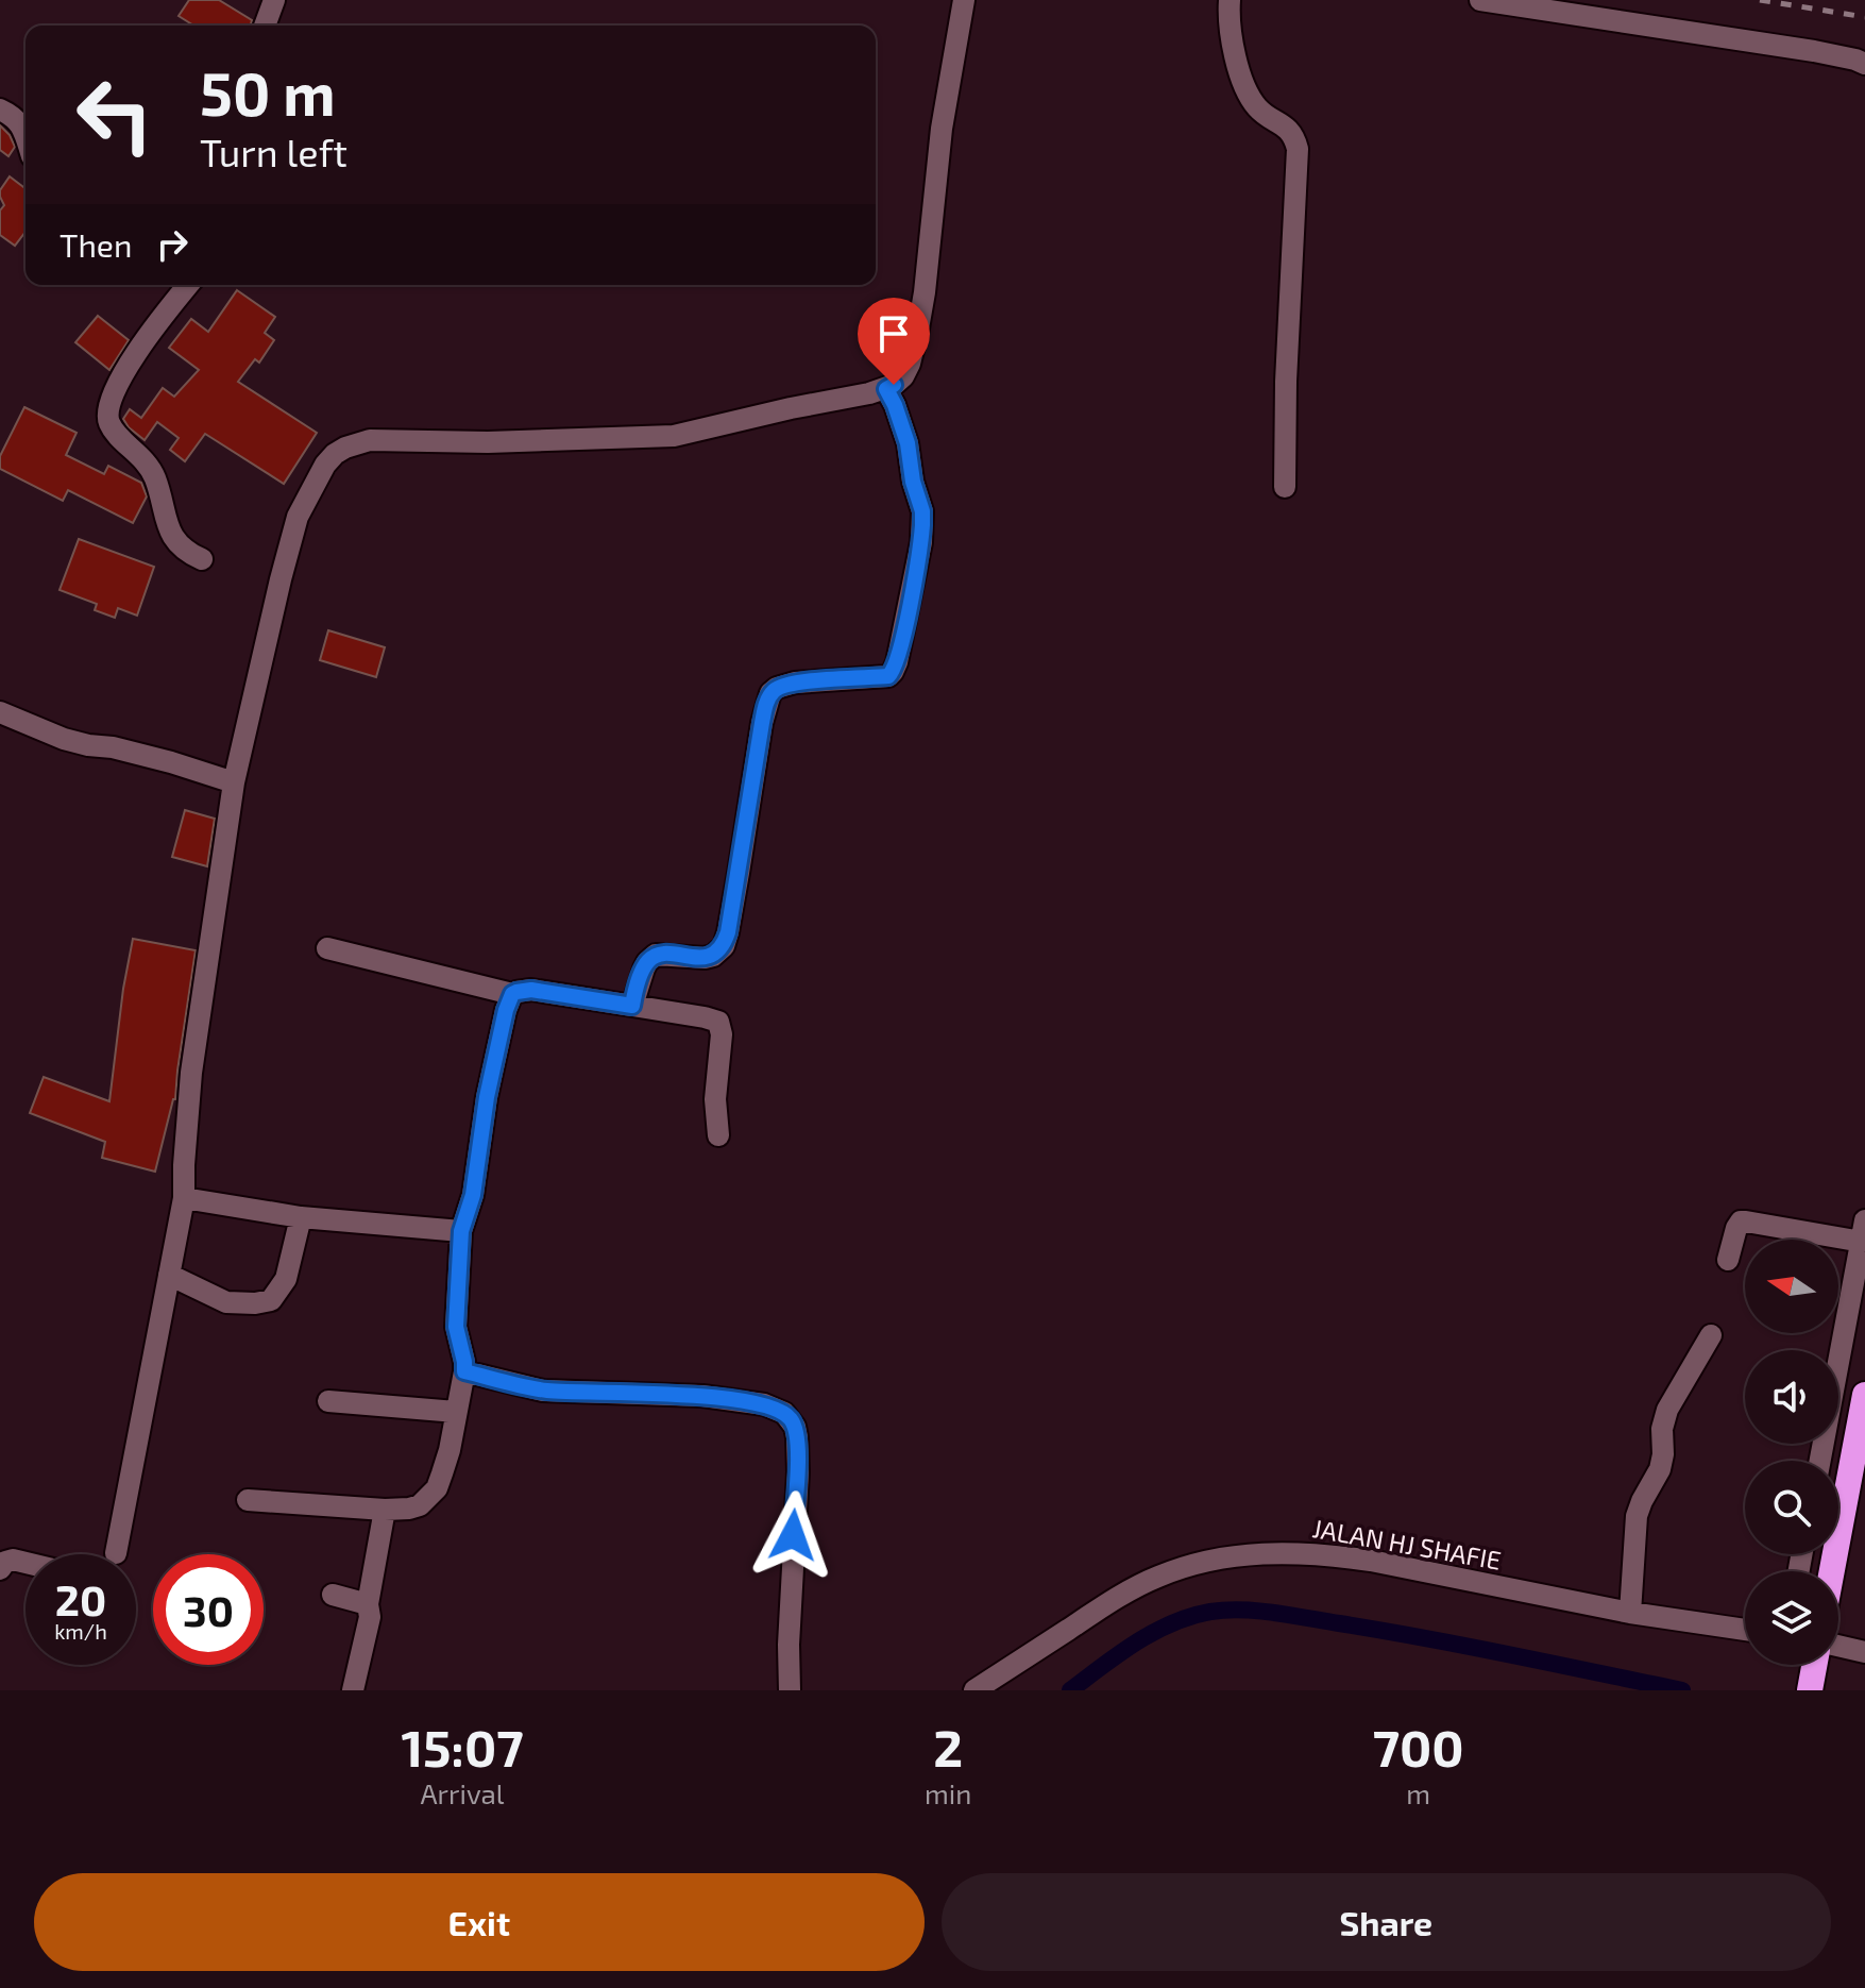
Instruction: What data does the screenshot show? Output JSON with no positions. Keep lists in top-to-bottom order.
{
  "streets": {
    "street": ["JALAN HJ SHAFIE"]
  },
  "north": "left",
  "page": {
    "turn": ["50 m", "Turn left"],
    "then": "Then",
    "speed": "20 km/h",
    "limit": "30",
    "eta": [
      "15:07",
      "Arrival",
      "2",
      "min",
      "700",
      "m"
    ],
    "buttons": ["Exit", "Share"]
  }
}
